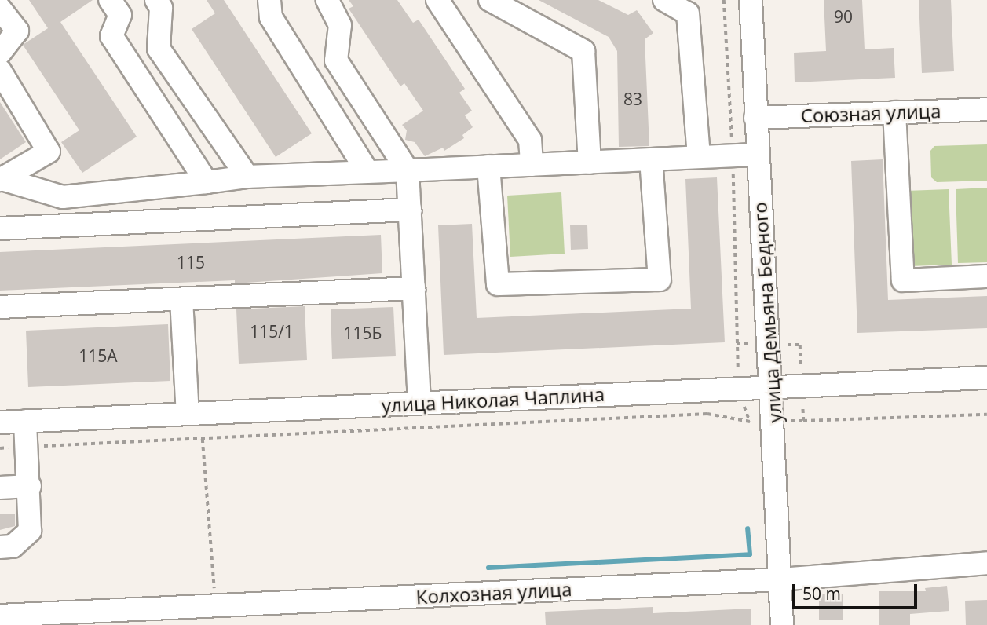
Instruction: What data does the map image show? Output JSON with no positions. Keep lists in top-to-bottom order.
{
  "streets": {
    "street": [
      "Союзная улица",
      "улица Демьяна Бедного",
      "улица Николая Чаплина",
      "Колхозная улица"
    ]
  },
  "crossings": [
    ["Союзная улица", "улица Демьяна Бедного"],
    ["улица Демьяна Бедного", "улица Николая Чаплина"],
    ["улица Демьяна Бедного", "Колхозная улица"]
  ],
  "house_numbers": [
    "90",
    "83",
    "115",
    "115/1",
    "115Б",
    "115А"
  ],
  "scale_bar": "50 m"
}
